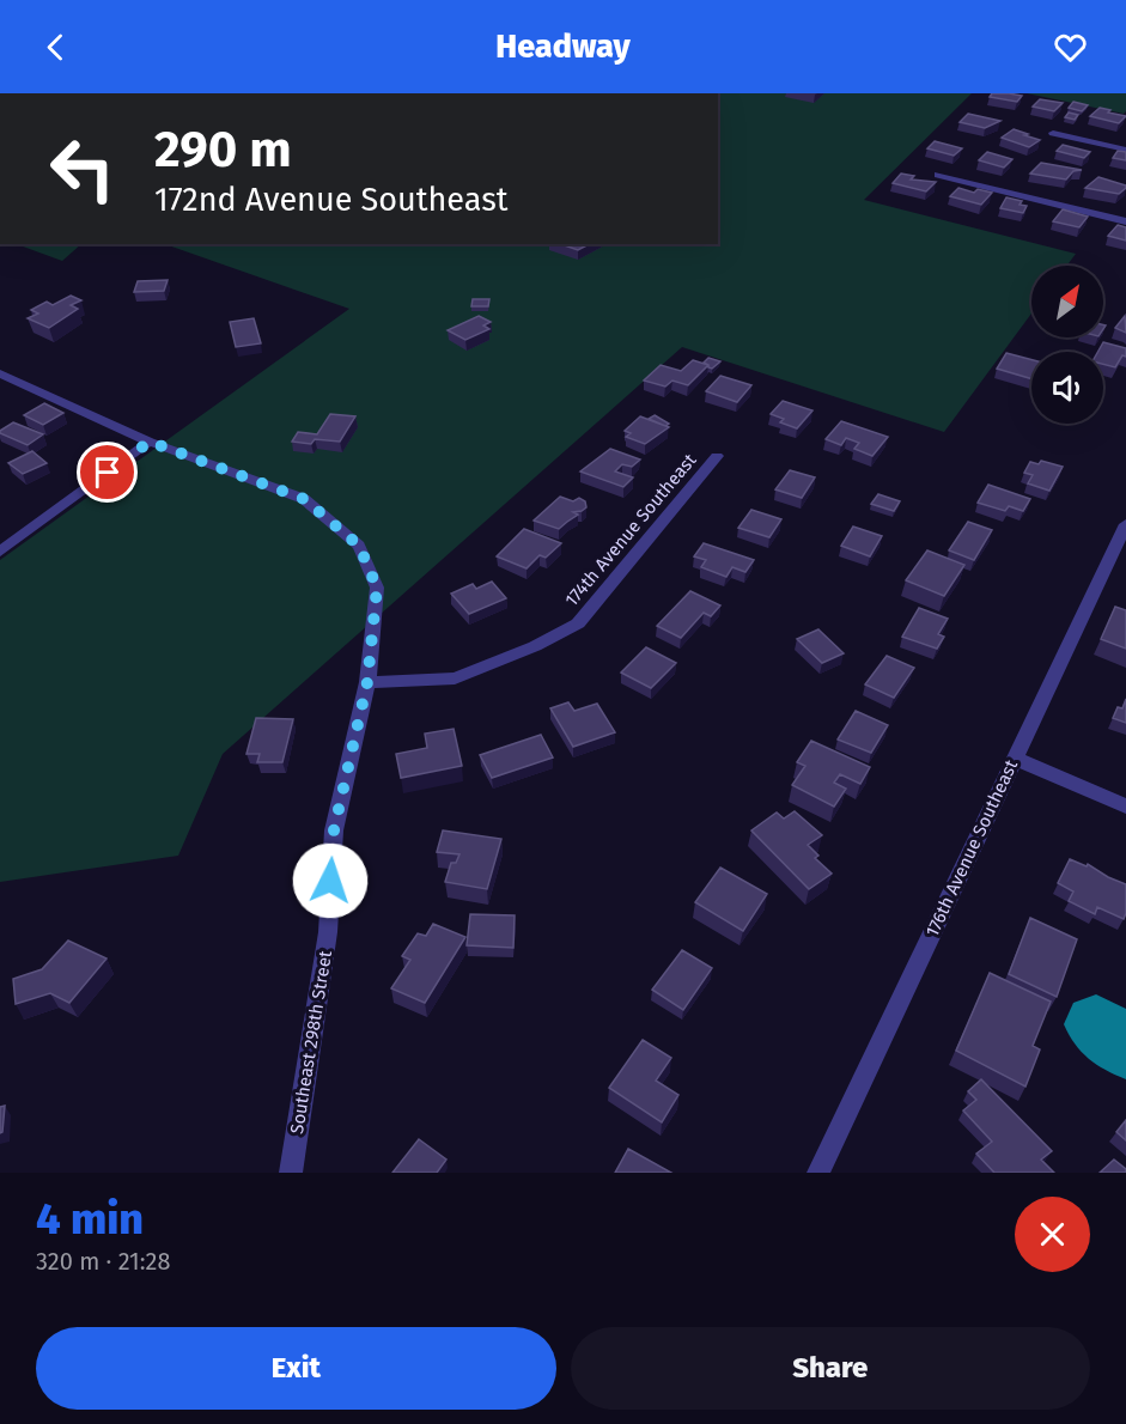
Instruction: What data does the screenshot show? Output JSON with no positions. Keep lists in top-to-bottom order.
{
  "streets": {
    "street": ["174th Avenue Southeast", "176th Avenue Southeast", "Southeast 298th Street"]
  },
  "crossings": [
    ["174th Avenue Southeast", "Southeast 298th Street"]
  ],
  "north": "top right",
  "page": {
    "header": "Headway",
    "turn": ["290 m", "172nd Avenue Southeast"],
    "heading": ["4 min", "320 m · 21:28"],
    "buttons": ["Exit", "Share"]
  }
}
